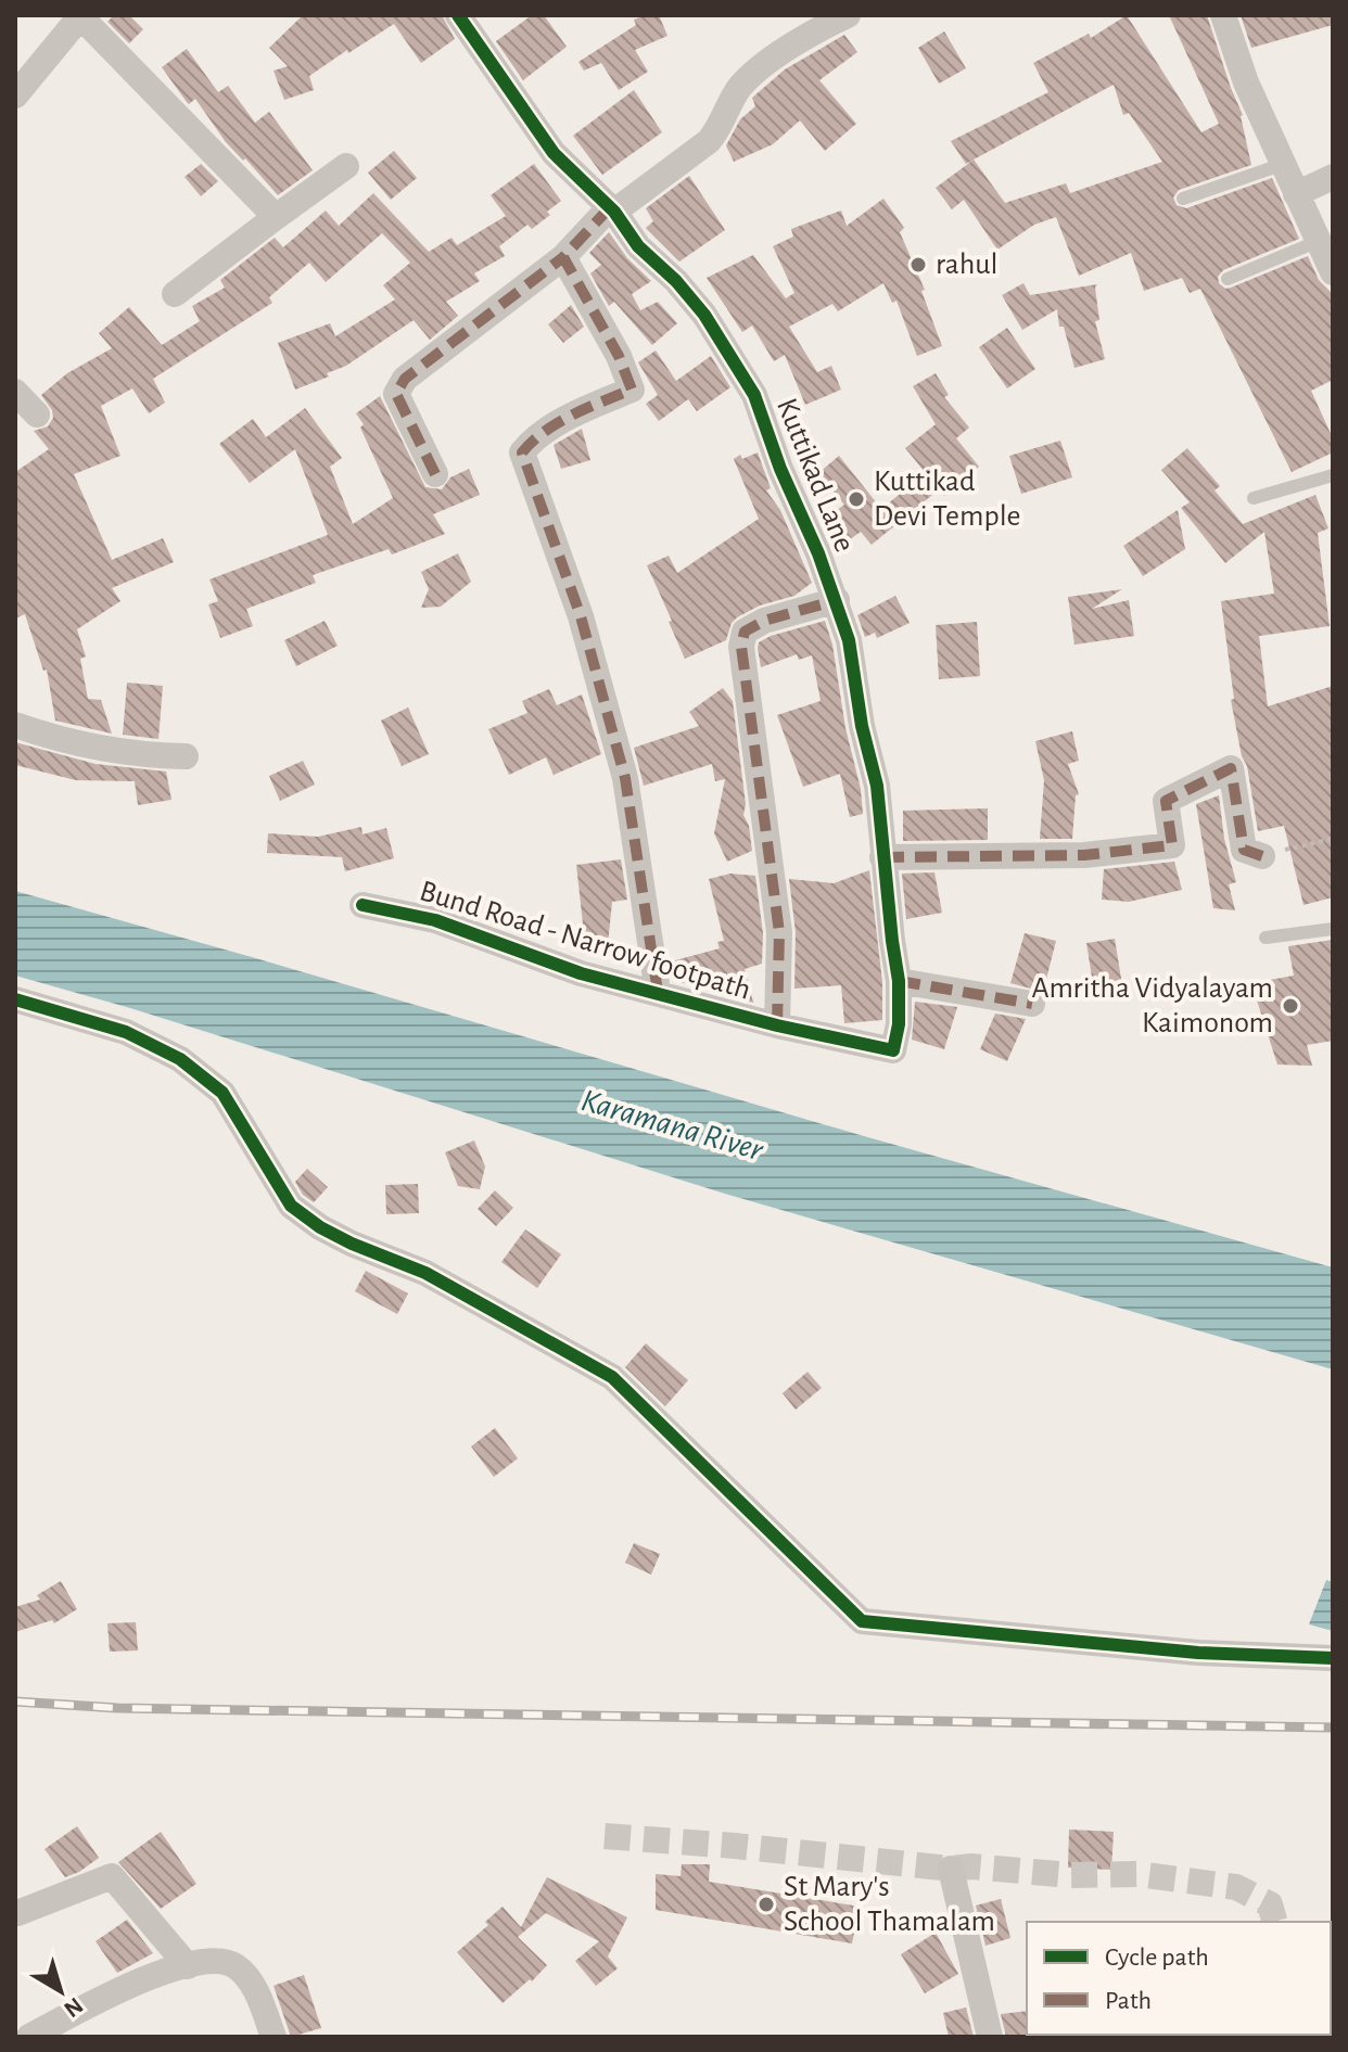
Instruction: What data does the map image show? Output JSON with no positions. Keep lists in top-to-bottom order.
{
  "streets": {
    "street": ["Kuttikad Lane", "Bund Road - Narrow footpath"]
  },
  "crossings": [
    ["Kuttikad Lane", "Bund Road - Narrow footpath"]
  ],
  "water": ["Karamana River"],
  "places": [
    "rahul",
    "Kuttikad Devi Temple",
    "Amritha Vidyalayam Kaimonom",
    "St Mary's School Thamalam"
  ],
  "legend": ["Cycle path", "Path"],
  "north": "bottom right"
}
